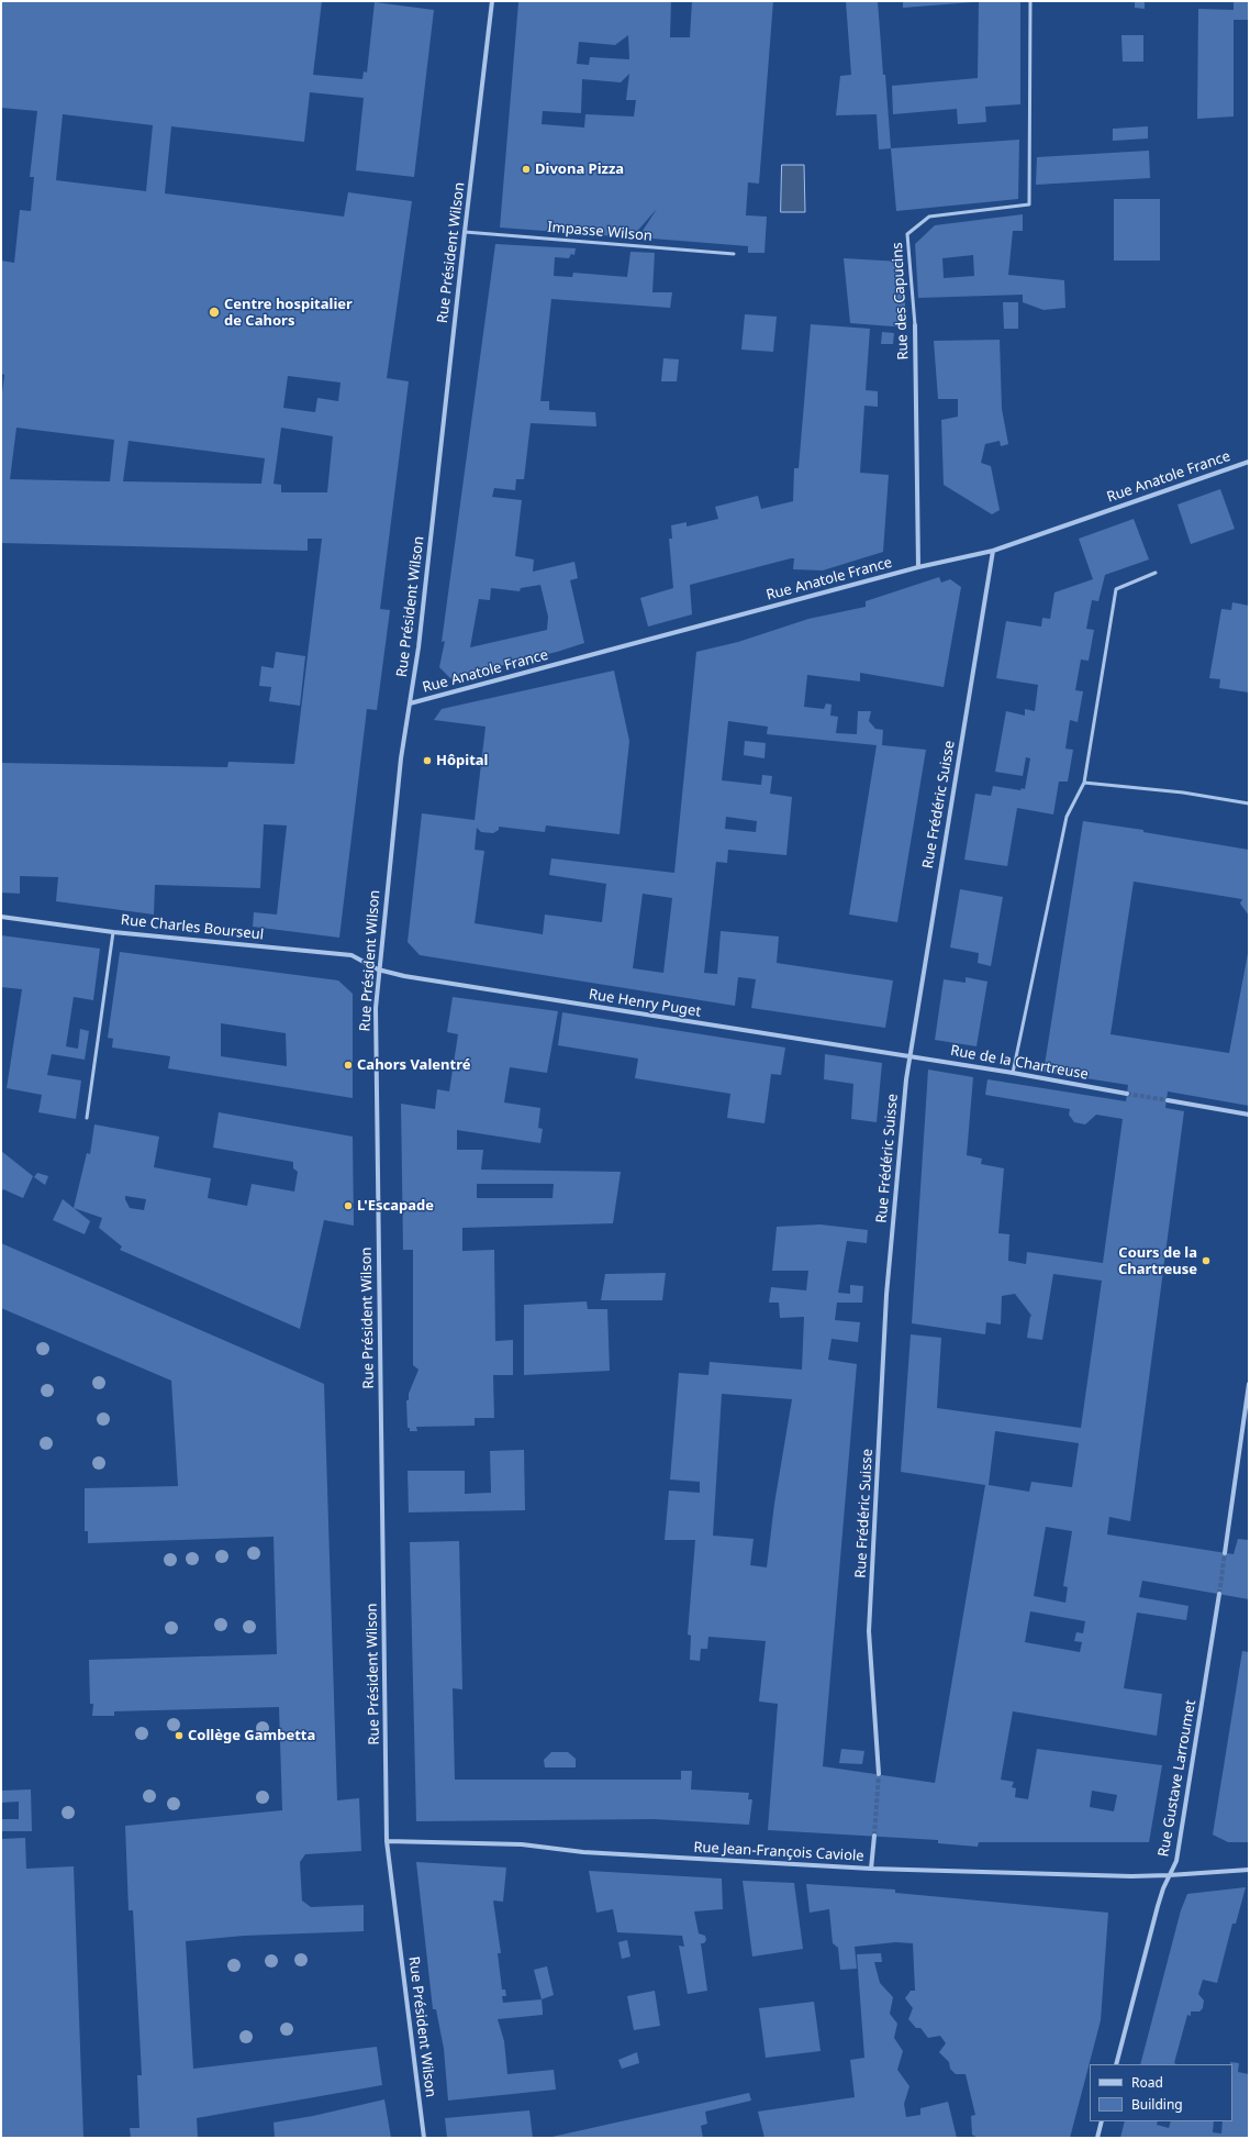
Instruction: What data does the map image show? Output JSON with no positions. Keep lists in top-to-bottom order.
{
  "streets": {
    "street": [
      "Rue Président Wilson",
      "Rue des Capucins",
      "Rue Anatole France",
      "Rue Frédéric Suisse",
      "Rue Charles Bourseul",
      "Rue Henry Puget",
      "Rue de la Chartreuse",
      "Rue Gustave Larroumet",
      "Rue Jean-François Caviole"
    ],
    "lane": ["Impasse Wilson"]
  },
  "crossings": [
    ["Impasse Wilson", "Rue Président Wilson"],
    ["Rue Président Wilson", "Rue Anatole France"],
    ["Rue Président Wilson", "Rue Charles Bourseul"],
    ["Rue Président Wilson", "Rue Henry Puget"],
    ["Rue Président Wilson", "Rue Jean-François Caviole"],
    ["Rue des Capucins", "Rue Anatole France"],
    ["Rue Anatole France", "Rue Frédéric Suisse"],
    ["Rue Frédéric Suisse", "Rue Henry Puget"],
    ["Rue Frédéric Suisse", "Rue de la Chartreuse"],
    ["Rue Charles Bourseul", "Rue Henry Puget"],
    ["Rue Henry Puget", "Rue de la Chartreuse"],
    ["Rue Gustave Larroumet", "Rue Jean-François Caviole"]
  ],
  "places": [
    "Divona Pizza",
    "Centre hospitalier de Cahors",
    "Hôpital",
    "Cahors Valentré",
    "L'Escapade",
    "Cours de la Chartreuse",
    "Collège Gambetta"
  ],
  "legend": ["Road", "Building"]
}
